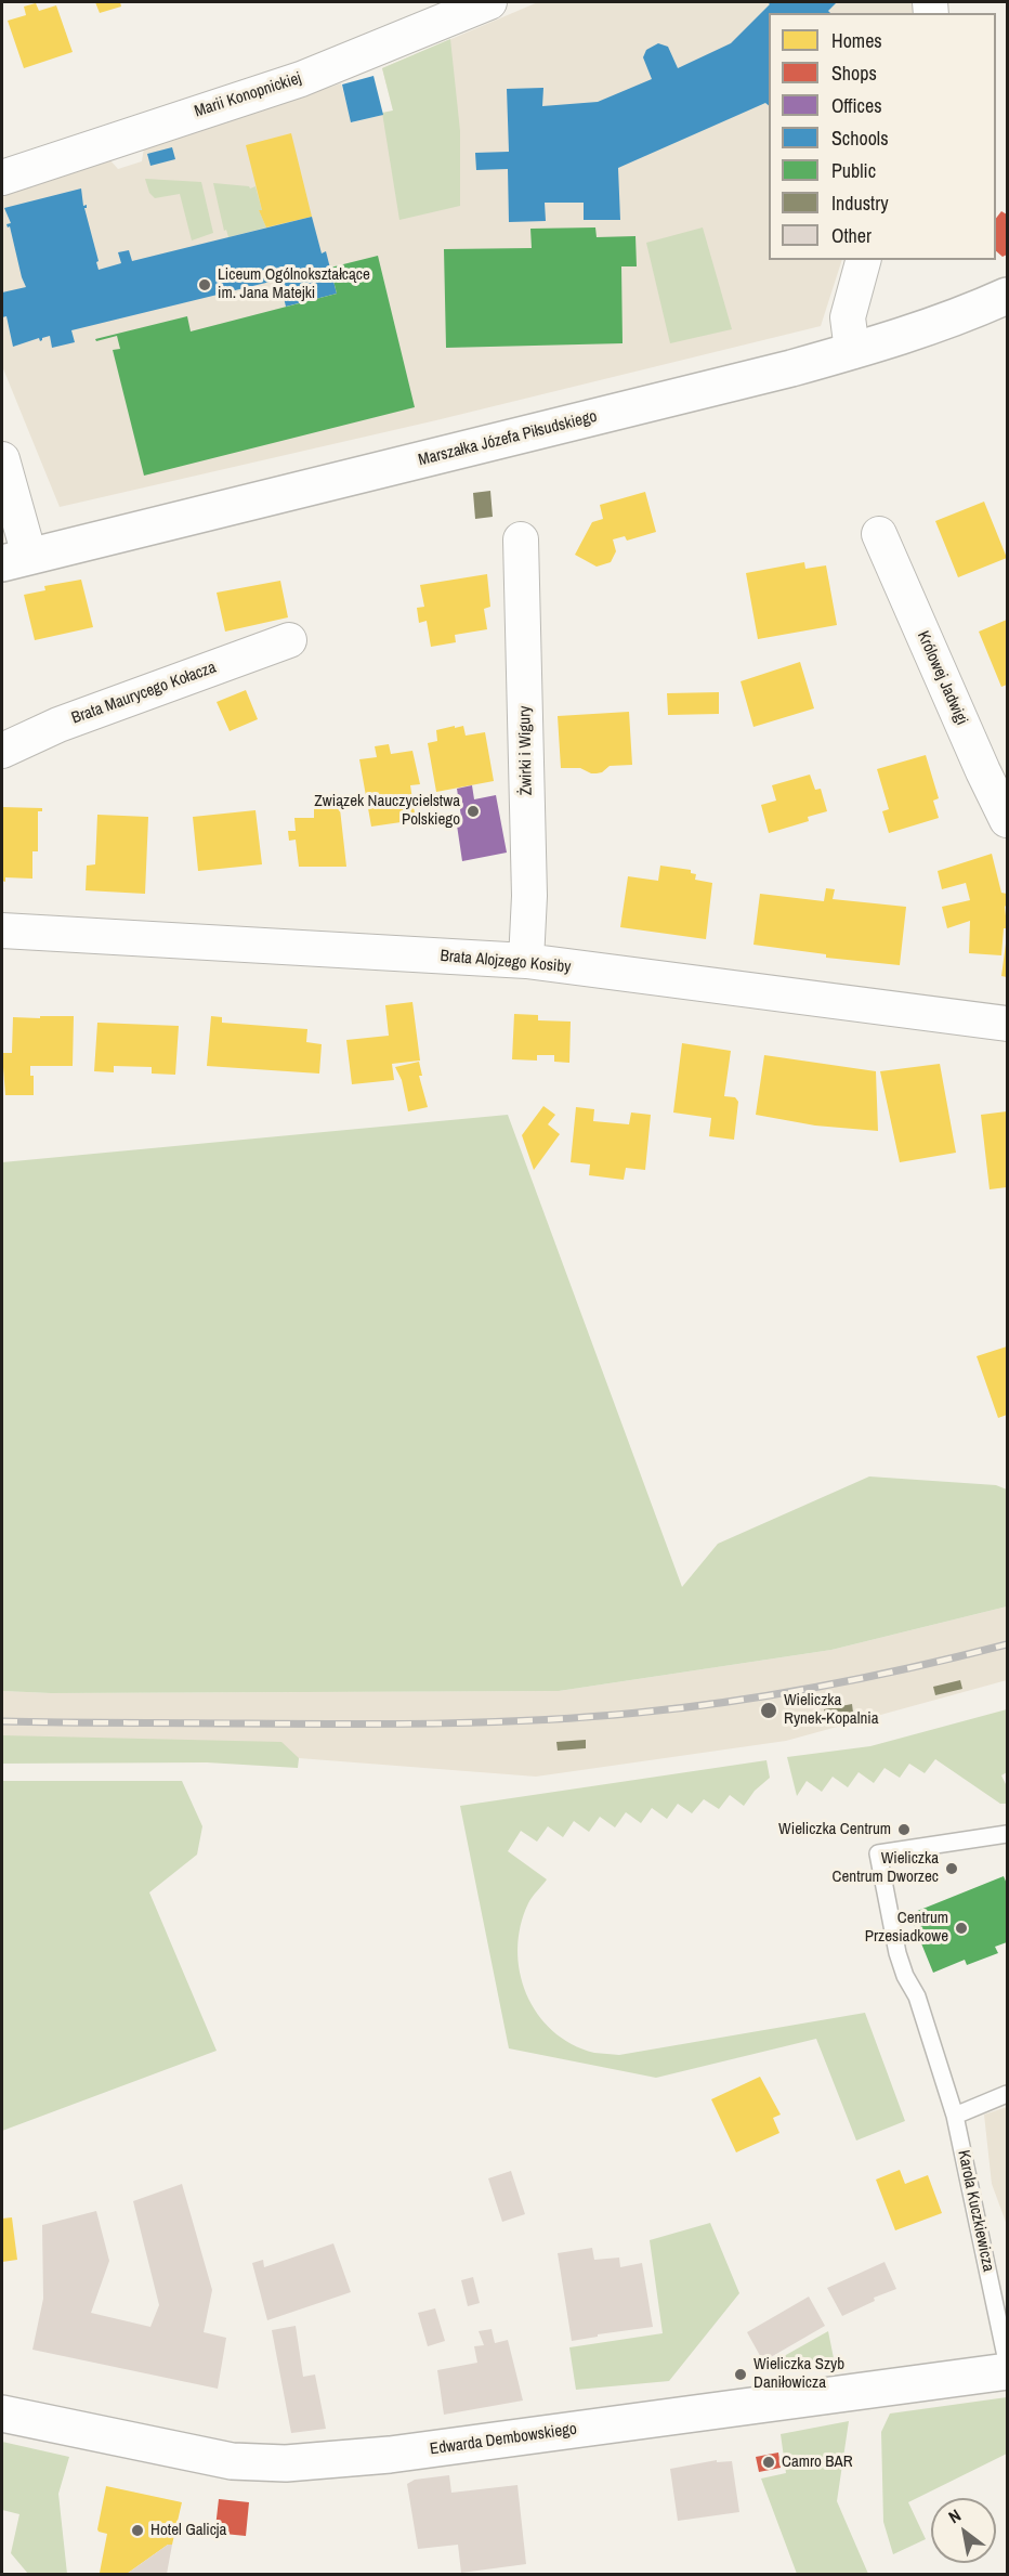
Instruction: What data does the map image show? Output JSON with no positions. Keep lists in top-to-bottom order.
{
  "streets": {
    "main road": ["Marszałka Józefa Piłsudskiego", "Edwarda Dembowskiego"],
    "street": [
      "Marii Konopnickiej",
      "Królowej Jadwigi",
      "Brata Maurycego Kołacza",
      "Żwirki i Wigury",
      "Brata Alojzego Kosiby"
    ],
    "lane": ["Karola Kuczkiewicza"]
  },
  "crossings": [
    ["Żwirki i Wigury", "Brata Alojzego Kosiby"]
  ],
  "places": [
    "Liceum Ogólnokształcące im. Jana Matejki",
    "Związek Nauczycielstwa Polskiego",
    "Wieliczka Rynek-Kopalnia",
    "Wieliczka Centrum",
    "Wieliczka Centrum Dworzec",
    "Centrum Przesiadkowe",
    "Wieliczka Szyb Daniłowicza",
    "Camro BAR",
    "Hotel Galicja"
  ],
  "legend": [
    "Homes",
    "Shops",
    "Offices",
    "Schools",
    "Public",
    "Industry",
    "Other"
  ],
  "north": "top left"
}
